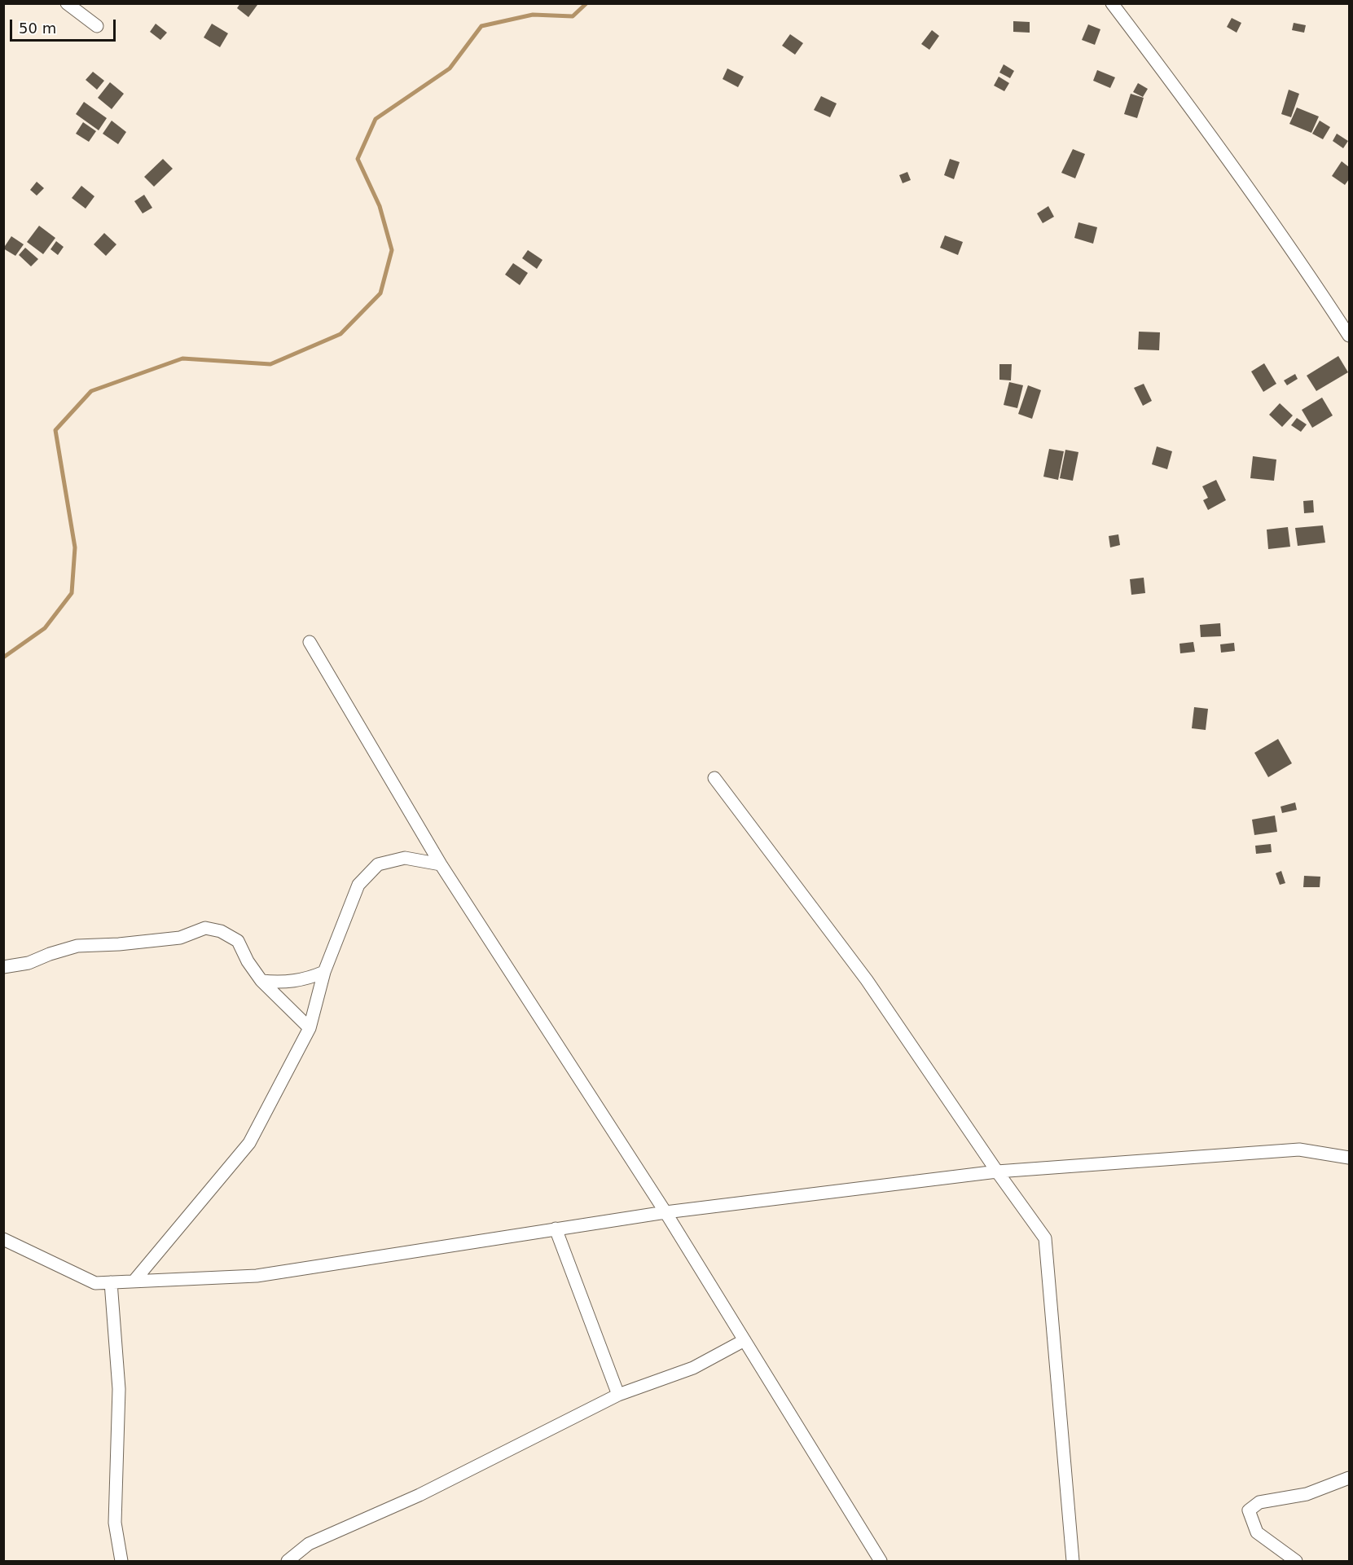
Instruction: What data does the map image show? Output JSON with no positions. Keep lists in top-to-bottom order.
{
  "scale_bar": "50 m"
}
